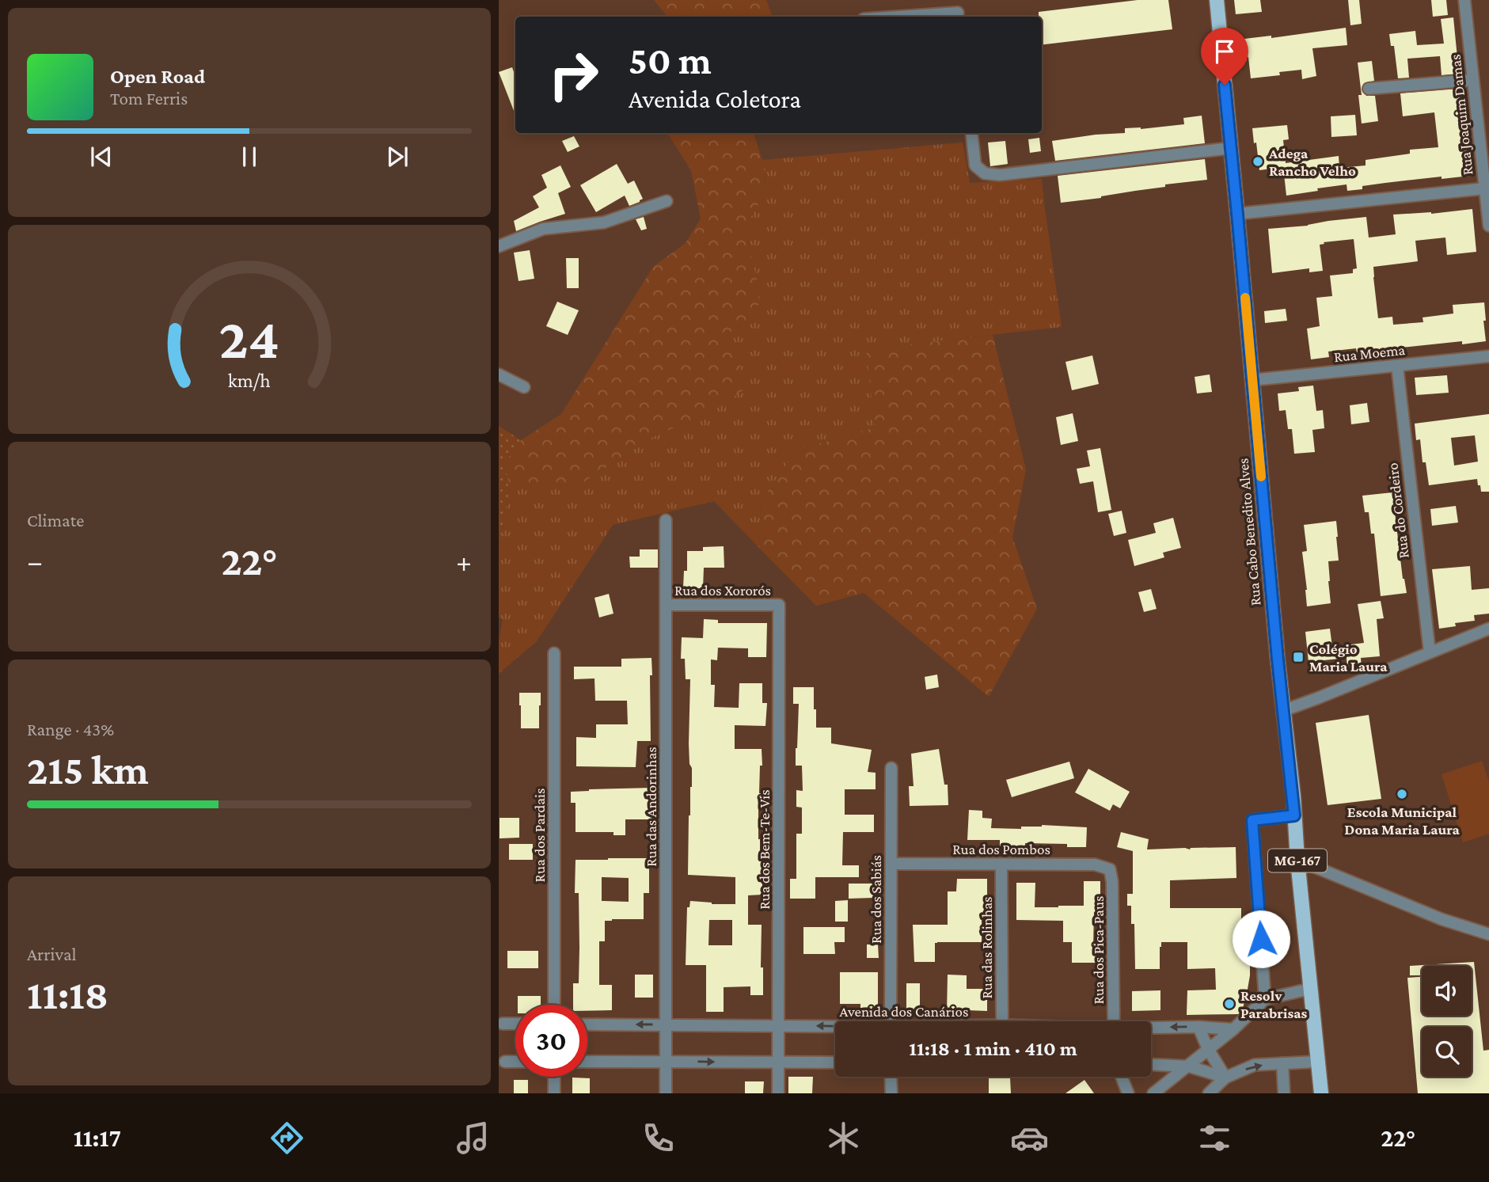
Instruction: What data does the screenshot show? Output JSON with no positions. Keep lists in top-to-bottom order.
{
  "streets": {
    "main road": ["Rua Cabo Benedito Alves", "MG-167"],
    "street": [
      "Rua Joaquim Damas",
      "Rua Moema",
      "Rua do Cordeiro",
      "Rua dos Xororós",
      "Rua das Andorinhas",
      "Rua dos Pardais",
      "Rua dos Pombos",
      "Rua dos Bem-Te-Vis",
      "Rua dos Sabiás",
      "Rua das Rolinhas",
      "Rua dos Pica-Paus",
      "Avenida dos Canários"
    ]
  },
  "crossings": [
    ["Rua Moema", "Rua do Cordeiro"],
    ["Rua Moema", "Rua Cabo Benedito Alves"],
    ["Rua Cabo Benedito Alves", "MG-167"],
    ["Rua dos Xororós", "Rua das Andorinhas"],
    ["Rua dos Xororós", "Rua dos Bem-Te-Vis"],
    ["Rua das Andorinhas", "Avenida dos Canários"],
    ["Rua dos Pombos", "Rua dos Sabiás"],
    ["Rua dos Pombos", "Rua das Rolinhas"],
    ["Rua dos Pombos", "Rua dos Pica-Paus"],
    ["Rua dos Bem-Te-Vis", "Avenida dos Canários"]
  ],
  "places": {
    "other": ["Adega Rancho Velho", "Escola Municipal Dona Maria Laura", "Resolv Parabrisas"],
    "transit": ["Colégio Maria Laura"]
  },
  "page": {
    "turn": ["50 m", "Avenida Coletora"],
    "song": ["Open Road", "Tom Ferris"],
    "tile": [
      "Climate",
      ["Range · 43%", "215 km"],
      ["Arrival", "11:18"]
    ],
    "heat": ["−", "22°", "+"],
    "limit": "30",
    "trip": "11:18 · 1 min · 410 m",
    "tabs": ["11:17", "22°"],
    "gauge": ["24", "km/h"]
  }
}
